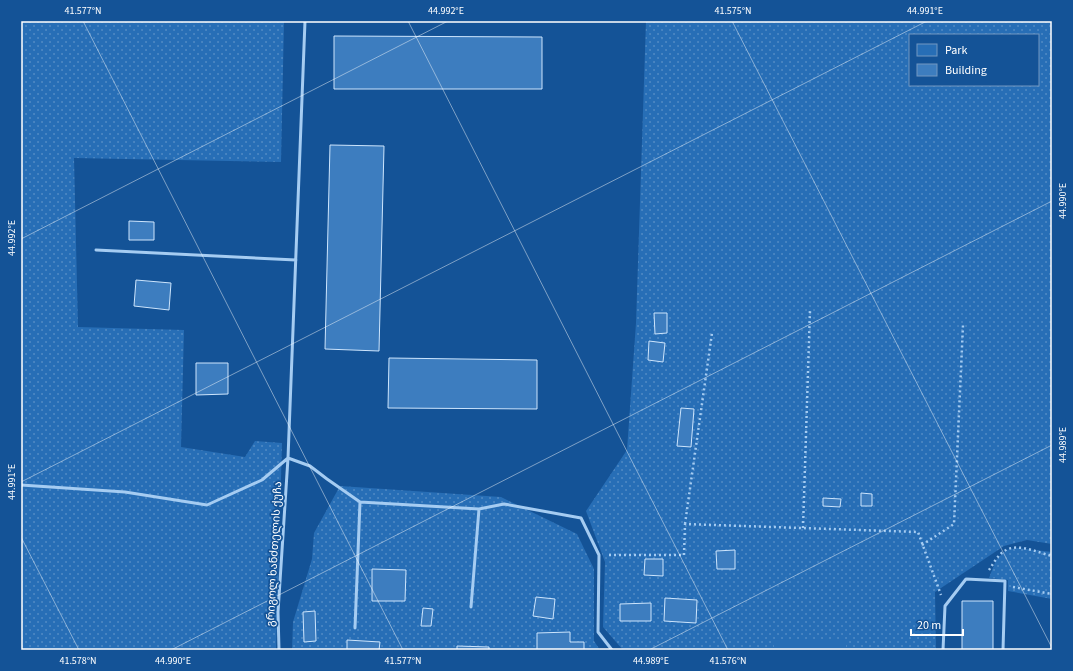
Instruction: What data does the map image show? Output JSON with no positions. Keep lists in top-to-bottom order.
{
  "streets": {
    "lane": ["გრიგოლ ხანძთელის ქუჩა"]
  },
  "legend": ["Park", "Building"],
  "scale_bar": "20 m",
  "coordinates": [
    "41.577°N",
    "44.992°E",
    "41.575°N",
    "44.991°E",
    "44.990°E",
    "44.989°E",
    "41.578°N",
    "41.576°N"
  ]
}
